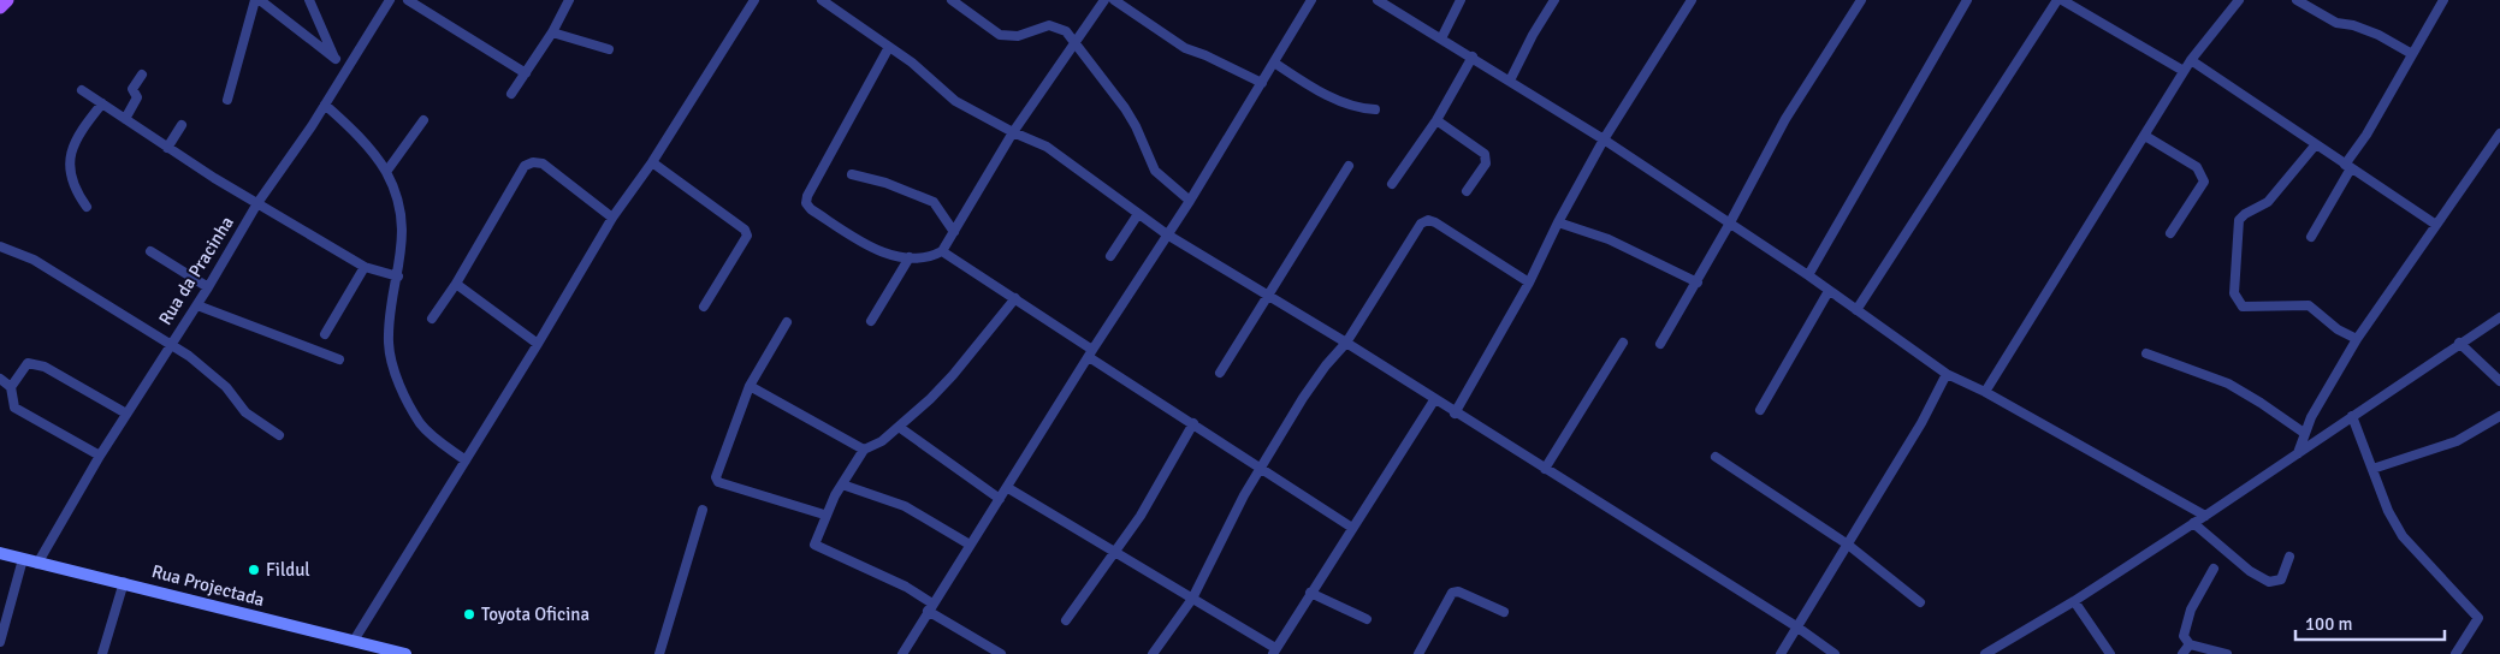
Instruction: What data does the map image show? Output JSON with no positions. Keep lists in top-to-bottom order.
{
  "streets": {
    "main road": ["Rua Projectada"],
    "street": ["Rua da Pracinha"]
  },
  "crossings": [
    ["Rua da Pracinha", "Rua Projectada"]
  ],
  "places": ["Fildul", "Toyota Oficina"],
  "scale_bar": "100 m"
}
